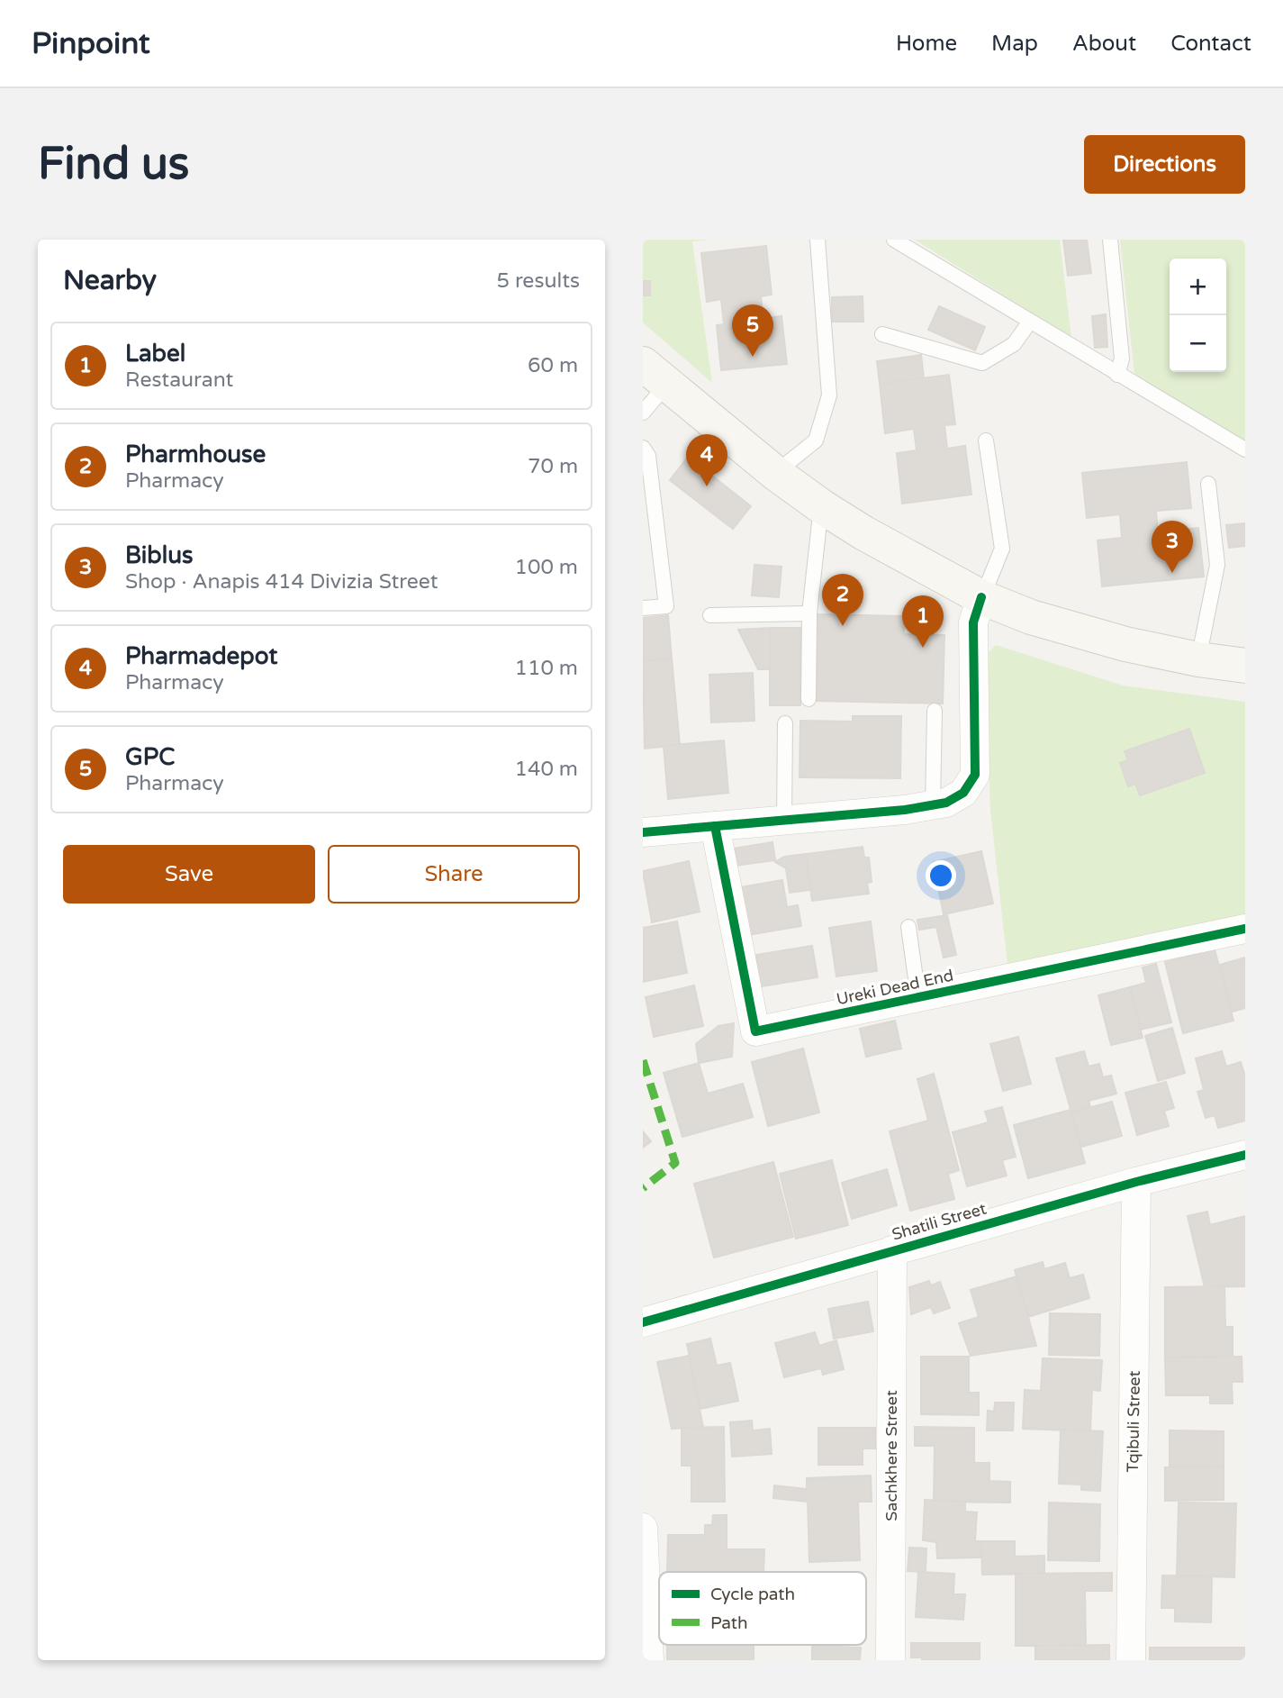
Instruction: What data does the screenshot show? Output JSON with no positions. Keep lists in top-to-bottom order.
{
  "streets": {
    "street": [
      "Ureki Dead End",
      "Shatili Street",
      "Tqibuli Street",
      "Sachkhere Street"
    ]
  },
  "crossings": [
    ["Shatili Street", "Tqibuli Street"],
    ["Shatili Street", "Sachkhere Street"]
  ],
  "legend": ["Cycle path", "Path"],
  "page": {
    "header": "Pinpoint",
    "nav": [
      "Home",
      "Map",
      "About",
      "Contact"
    ],
    "buttons": [
      "Directions",
      ["Save", "Share"]
    ],
    "title": "Find us",
    "heading": ["Nearby", "5 results"],
    "map_buttons": ["+", "−"],
    "pins": [
      "5",
      "4",
      "3",
      "2",
      "1"
    ],
    "list": [
      {
        "mark": "1",
        "name": "Label",
        "note": "Restaurant",
        "value": "60 m"
      },
      {
        "mark": "2",
        "name": "Pharmhouse",
        "note": "Pharmacy",
        "value": "70 m"
      },
      {
        "mark": "3",
        "name": "Biblus",
        "note": "Shop · Anapis 414 Divizia Street",
        "value": "100 m"
      },
      {
        "mark": "4",
        "name": "Pharmadepot",
        "note": "Pharmacy",
        "value": "110 m"
      },
      {
        "mark": "5",
        "name": "GPC",
        "note": "Pharmacy",
        "value": "140 m"
      }
    ]
  }
}
